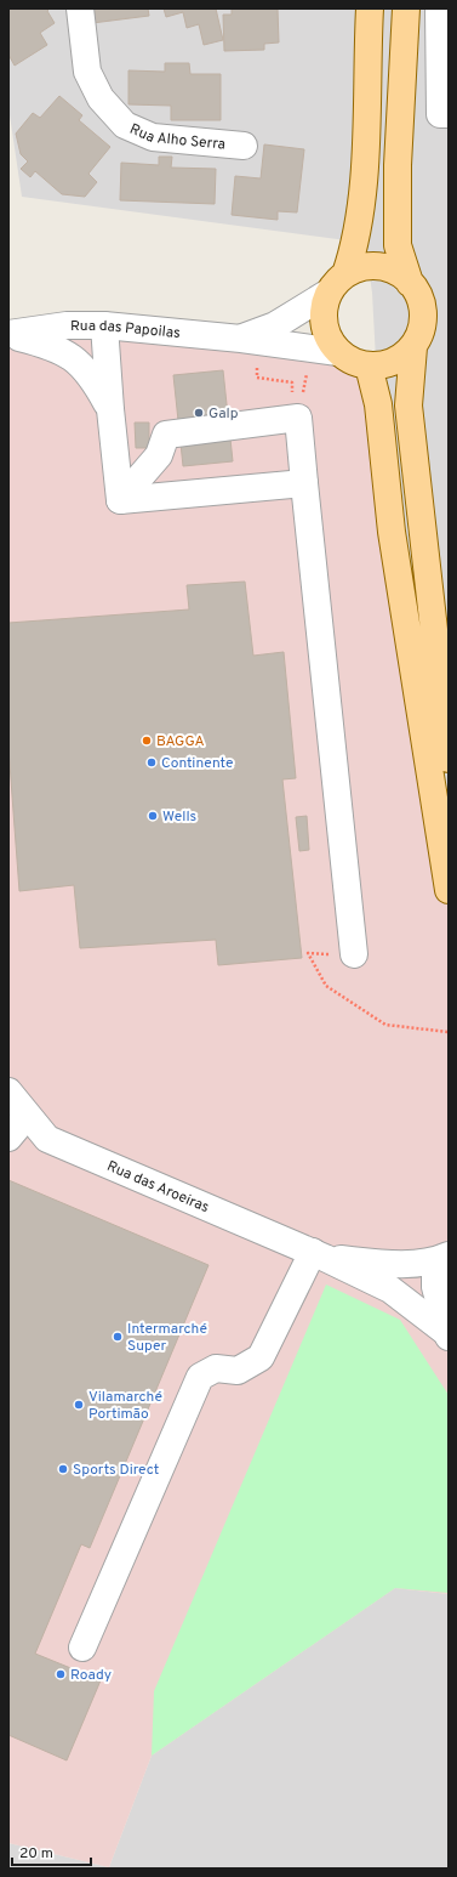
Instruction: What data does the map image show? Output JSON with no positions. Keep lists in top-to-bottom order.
{
  "streets": {
    "street": ["Rua Alho Serra", "Rua das Papoilas", "Rua das Aroeiras"]
  },
  "places": [
    "Galp",
    "BAGGA",
    "Continente",
    "Wells",
    "Intermarché Super",
    "Vilamarché Portimão",
    "Sports Direct",
    "Roady"
  ],
  "scale_bar": "20 m"
}
